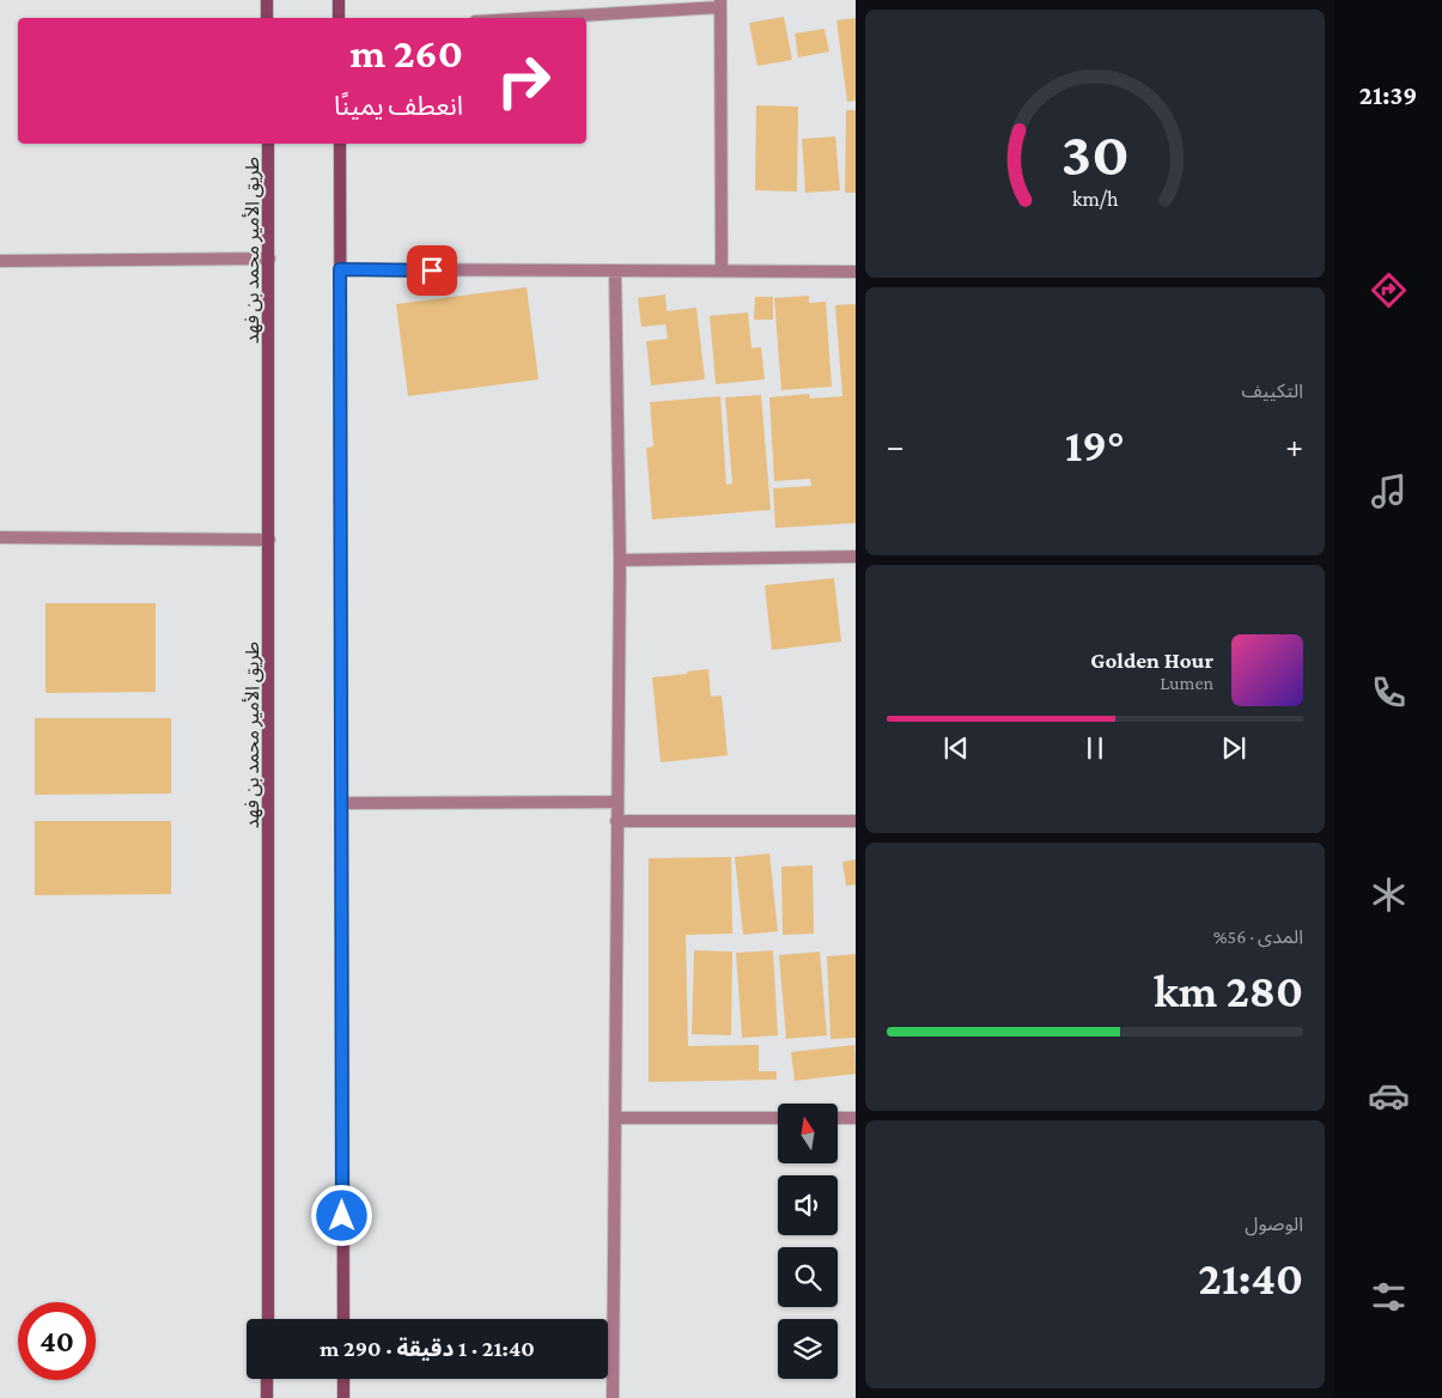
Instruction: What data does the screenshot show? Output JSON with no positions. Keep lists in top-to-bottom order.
{
  "streets": {
    "street": ["طريق الأمير محمد بن فهد"]
  },
  "north": "top",
  "page": {
    "tabs": "21:39",
    "turn": ["260 m", "انعطف يمينًا"],
    "tile": [
      "التكييف",
      ["المدى · 56%", "280 km"],
      ["الوصول", "21:40"]
    ],
    "heat": ["−", "19°", "+"],
    "song": ["Golden Hour", "Lumen"],
    "limit": "40",
    "trip": "21:40 · 1 دقيقة · 290 m",
    "gauge": ["30", "km/h"]
  }
}
